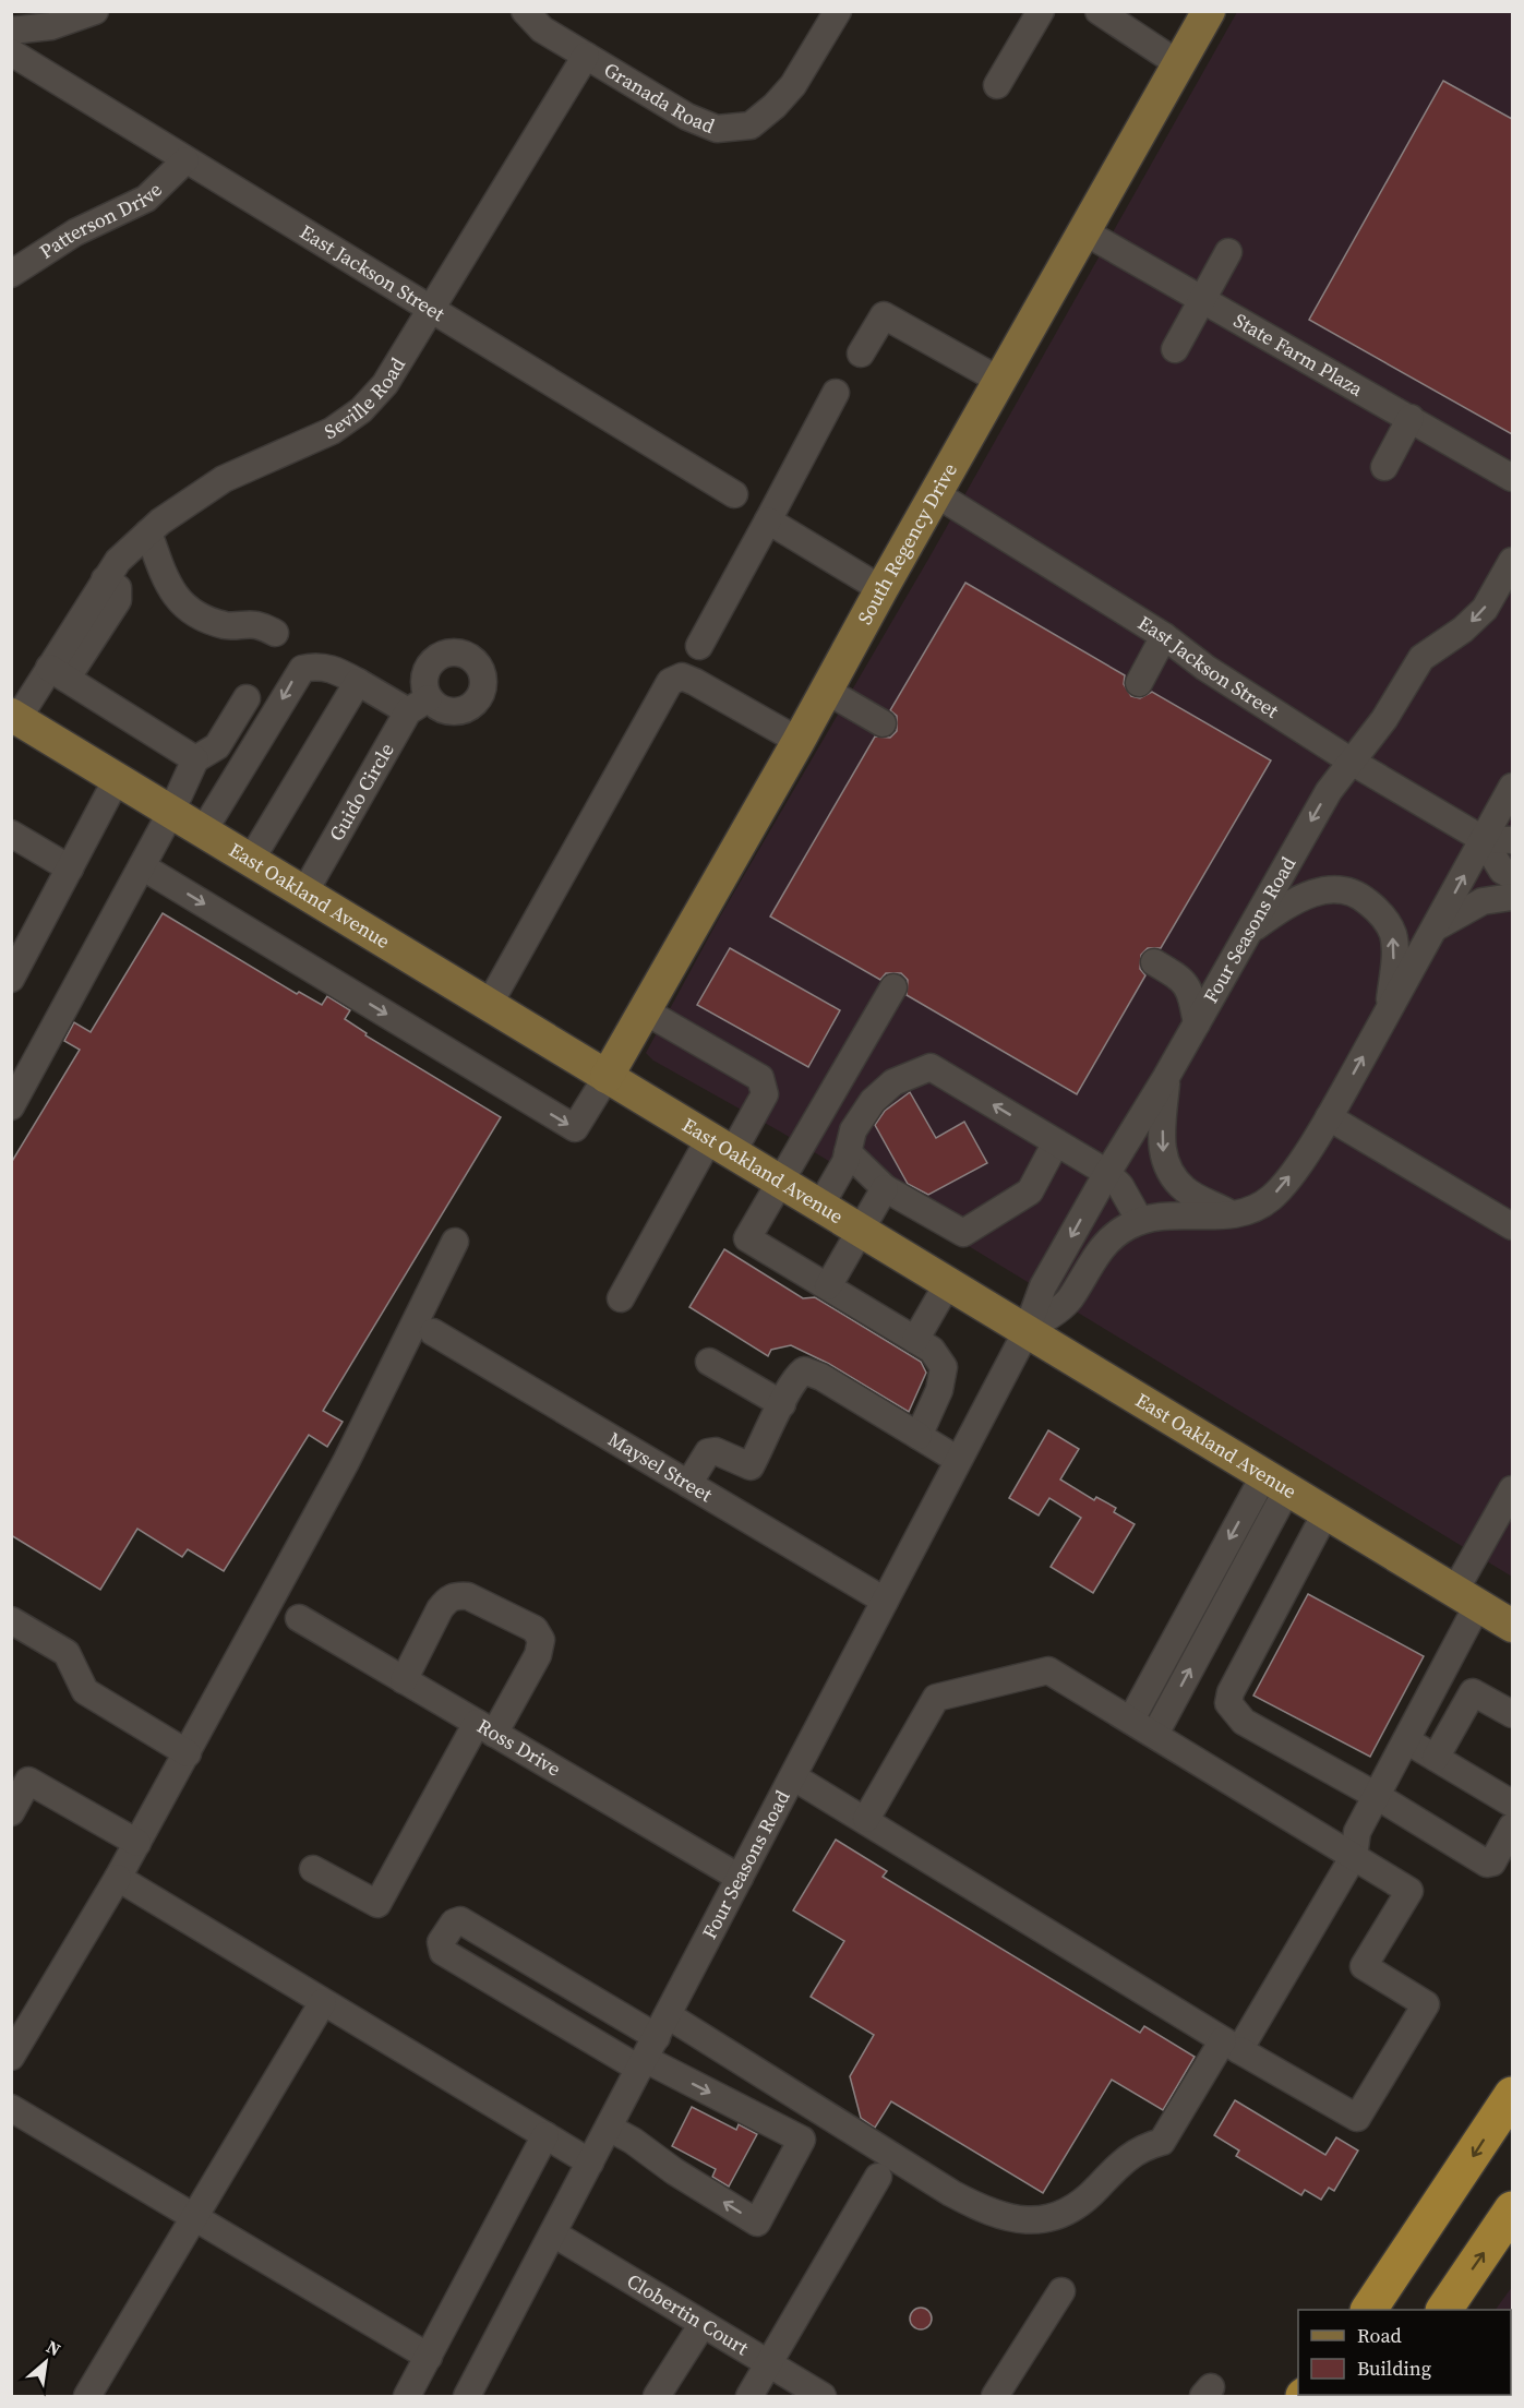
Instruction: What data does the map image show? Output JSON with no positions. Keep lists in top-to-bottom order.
{
  "streets": {
    "main road": ["South Regency Drive", "East Oakland Avenue"],
    "street": [
      "Granada Road",
      "Patterson Drive",
      "East Jackson Street",
      "State Farm Plaza",
      "Seville Road",
      "Guido Circle",
      "Four Seasons Road",
      "Maysel Street",
      "Ross Drive",
      "Clobertin Court"
    ]
  },
  "crossings": [
    ["Granada Road", "Seville Road"],
    ["Patterson Drive", "East Jackson Street"],
    ["East Jackson Street", "Seville Road"],
    ["East Jackson Street", "South Regency Drive"],
    ["East Jackson Street", "Four Seasons Road"],
    ["State Farm Plaza", "South Regency Drive"],
    ["Seville Road", "East Oakland Avenue"],
    ["South Regency Drive", "East Oakland Avenue"],
    ["Guido Circle", "East Oakland Avenue"],
    ["East Oakland Avenue", "Four Seasons Road"],
    ["Four Seasons Road", "Maysel Street"],
    ["Four Seasons Road", "Ross Drive"],
    ["Four Seasons Road", "Clobertin Court"]
  ],
  "legend": ["Road", "Building"],
  "north": "top right"
}
